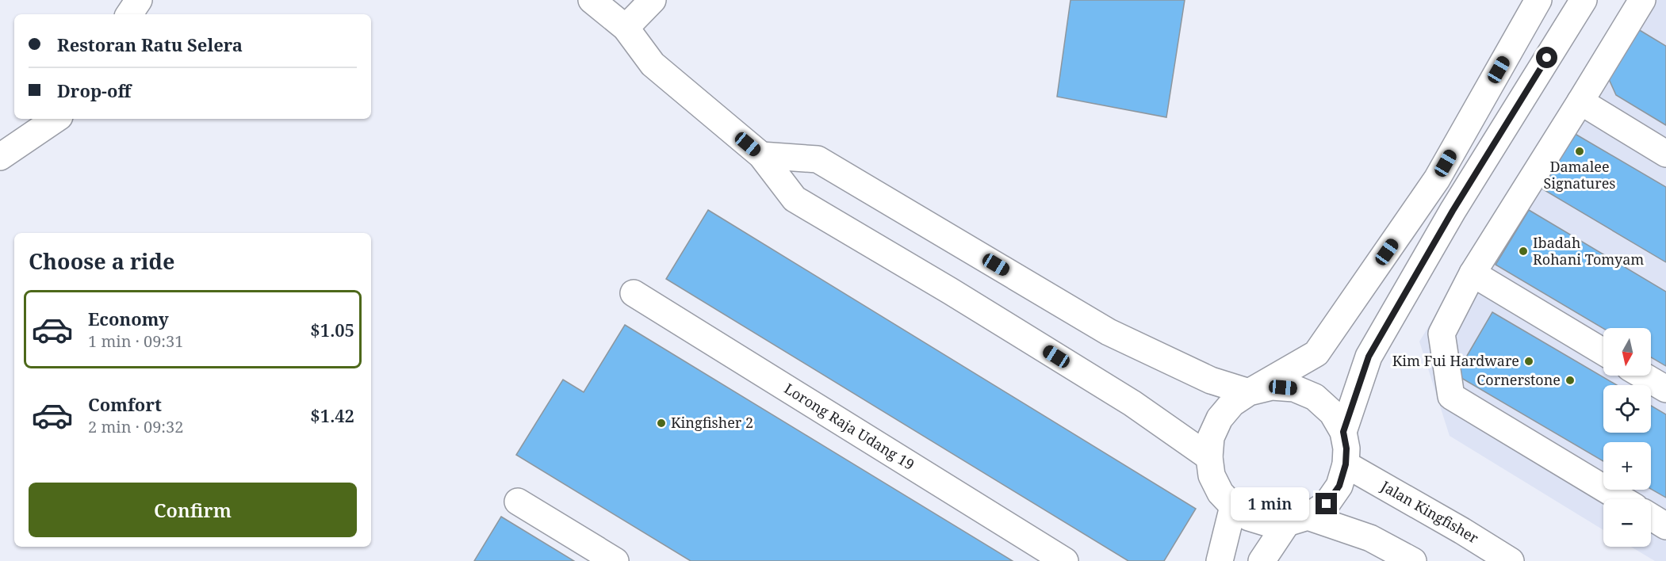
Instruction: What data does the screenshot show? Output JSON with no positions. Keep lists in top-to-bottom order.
{
  "streets": {
    "street": ["Lorong Raja Udang 19", "Jalan Kingfisher"]
  },
  "places": [
    "Damalee Signatures",
    "Ibadah Rohani Tomyam",
    "Kim Fui Hardware",
    "Cornerstone",
    "Kingfisher 2"
  ],
  "north": "bottom",
  "page": {
    "banner": ["Restoran Ratu Selera", "Drop-off"],
    "heading": "Choose a ride",
    "list": [
      {
        "name": "Economy",
        "note": "1 min · 09:31",
        "value": "$1.05"
      },
      {
        "name": "Comfort",
        "note": "2 min · 09:32",
        "value": "$1.42"
      }
    ],
    "map_buttons": ["+", "−"],
    "buttons": "Confirm",
    "bubble": "1 min"
  }
}
